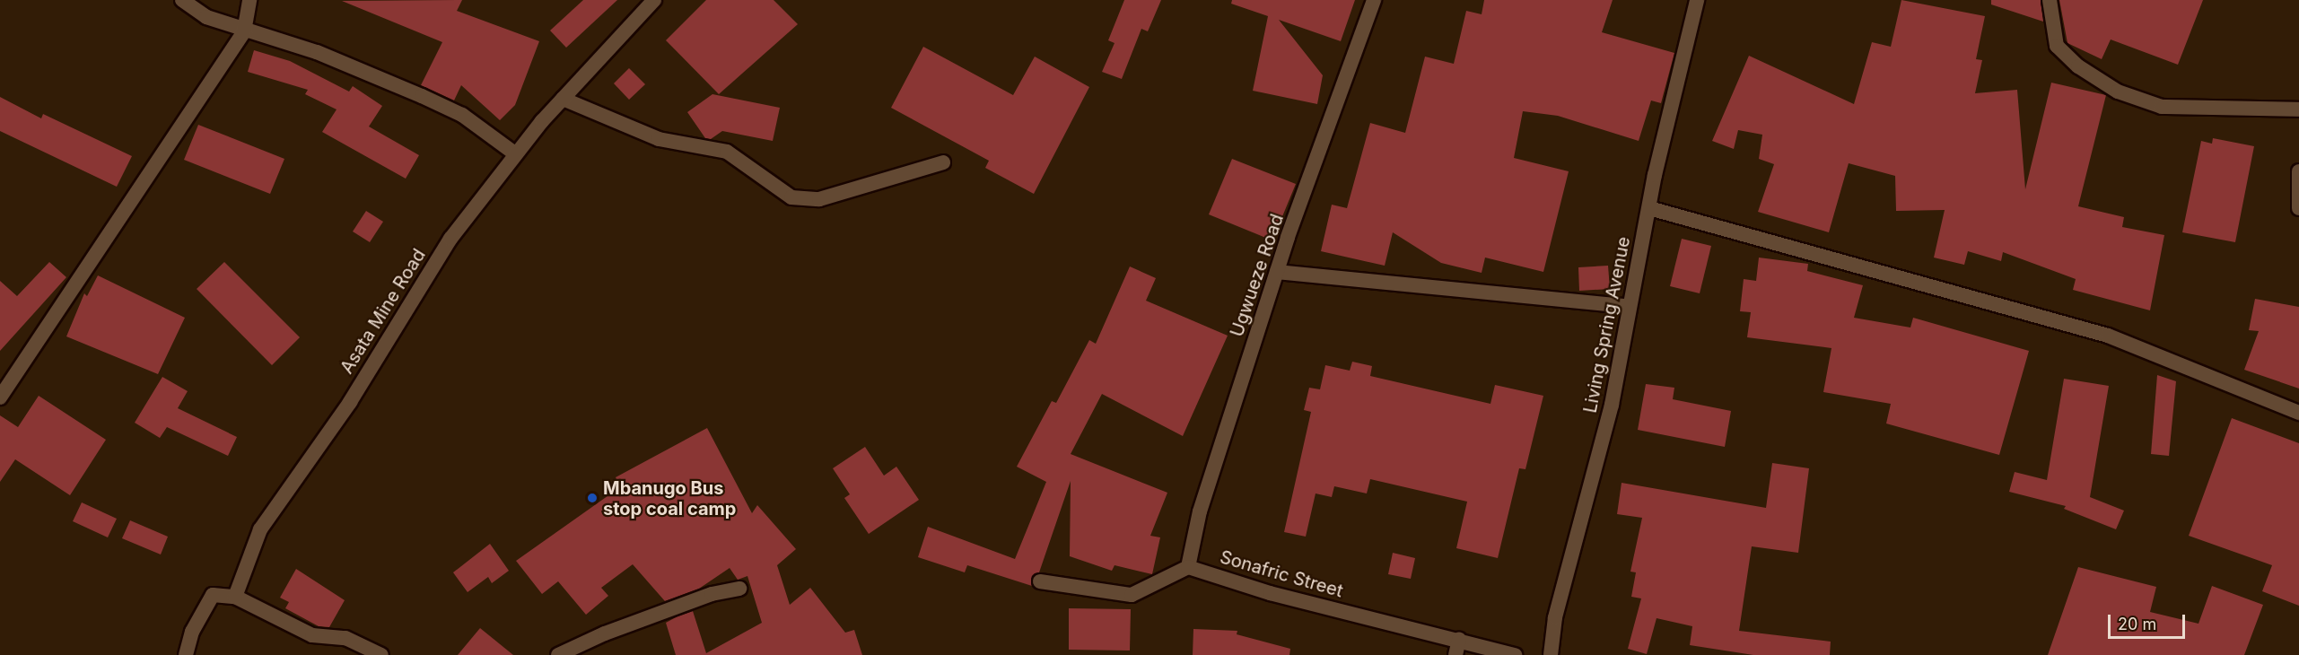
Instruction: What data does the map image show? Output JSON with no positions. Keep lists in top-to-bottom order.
{
  "streets": {
    "street": [
      "Ugwueze Road",
      "Asata Mine Road",
      "Living Spring Avenue",
      "Sonafric Street"
    ]
  },
  "crossings": [
    ["Ugwueze Road", "Sonafric Street"]
  ],
  "places": ["Mbanugo Bus stop coal camp"],
  "scale_bar": "20 m"
}
